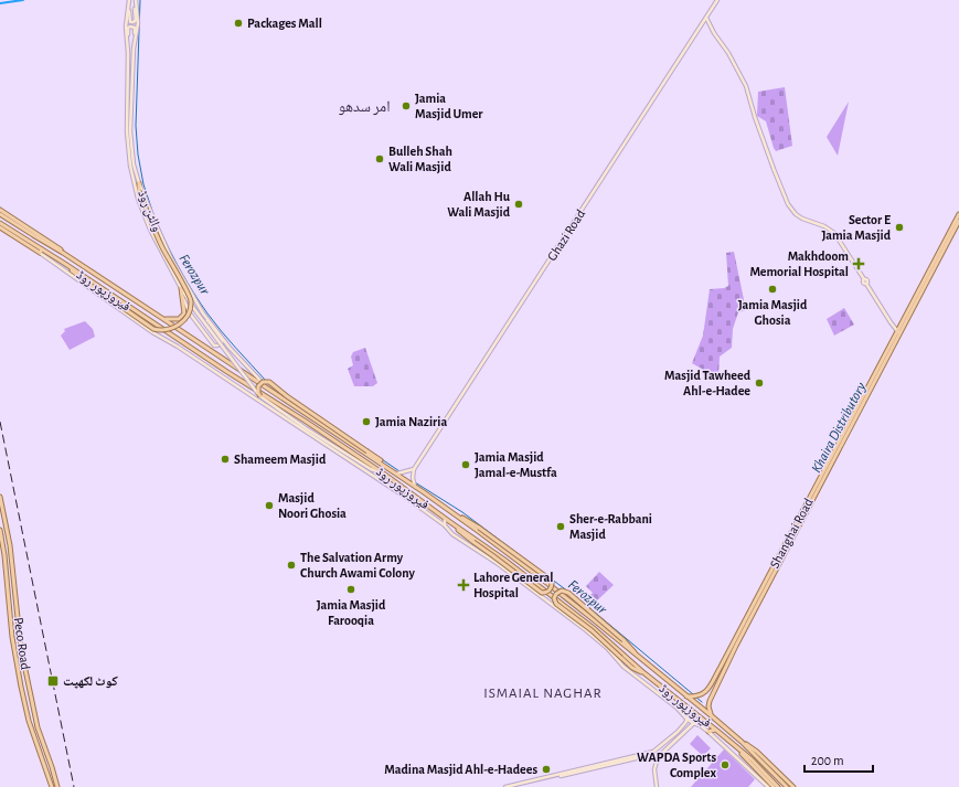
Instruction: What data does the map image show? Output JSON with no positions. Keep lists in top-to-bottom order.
{
  "streets": {
    "main road": [
      "والٹن روڈ",
      "Ghazi Road",
      "فیروزپور روڈ",
      "Shanghai Road",
      "Peco Road"
    ]
  },
  "crossings": [
    ["والٹن روڈ", "فیروزپور روڈ"],
    ["فیروزپور روڈ", "Shanghai Road"]
  ],
  "districts": ["امر سدھو", "ISMAIAL NAGHAR"],
  "water": ["Ferozpur", "Khaira Distributory"],
  "places": {
    "other": [
      "Packages Mall",
      "Jamia Masjid Umer",
      "Bulleh Shah Wali Masjid",
      "Allah Hu Wali Masjid",
      "Sector E Jamia Masjid",
      "Jamia Masjid Ghosia",
      "Masjid Tawheed Ahl-e-Hadee",
      "Jamia Naziria",
      "Shameem Masjid",
      "Jamia Masjid Jamal-e-Mustfa",
      "Masjid Noori Ghosia",
      "Sher-e-Rabbani Masjid",
      "The Salvation Army Church Awami Colony",
      "Jamia Masjid Farooqia",
      "WAPDA Sports Complex",
      "Madina Masjid Ahl-e-Hadees"
    ],
    "health": ["Makhdoom Memorial Hospital", "Lahore General Hospital"],
    "transit": ["کوٹ لکھپت"]
  },
  "scale_bar": "200 m"
}
